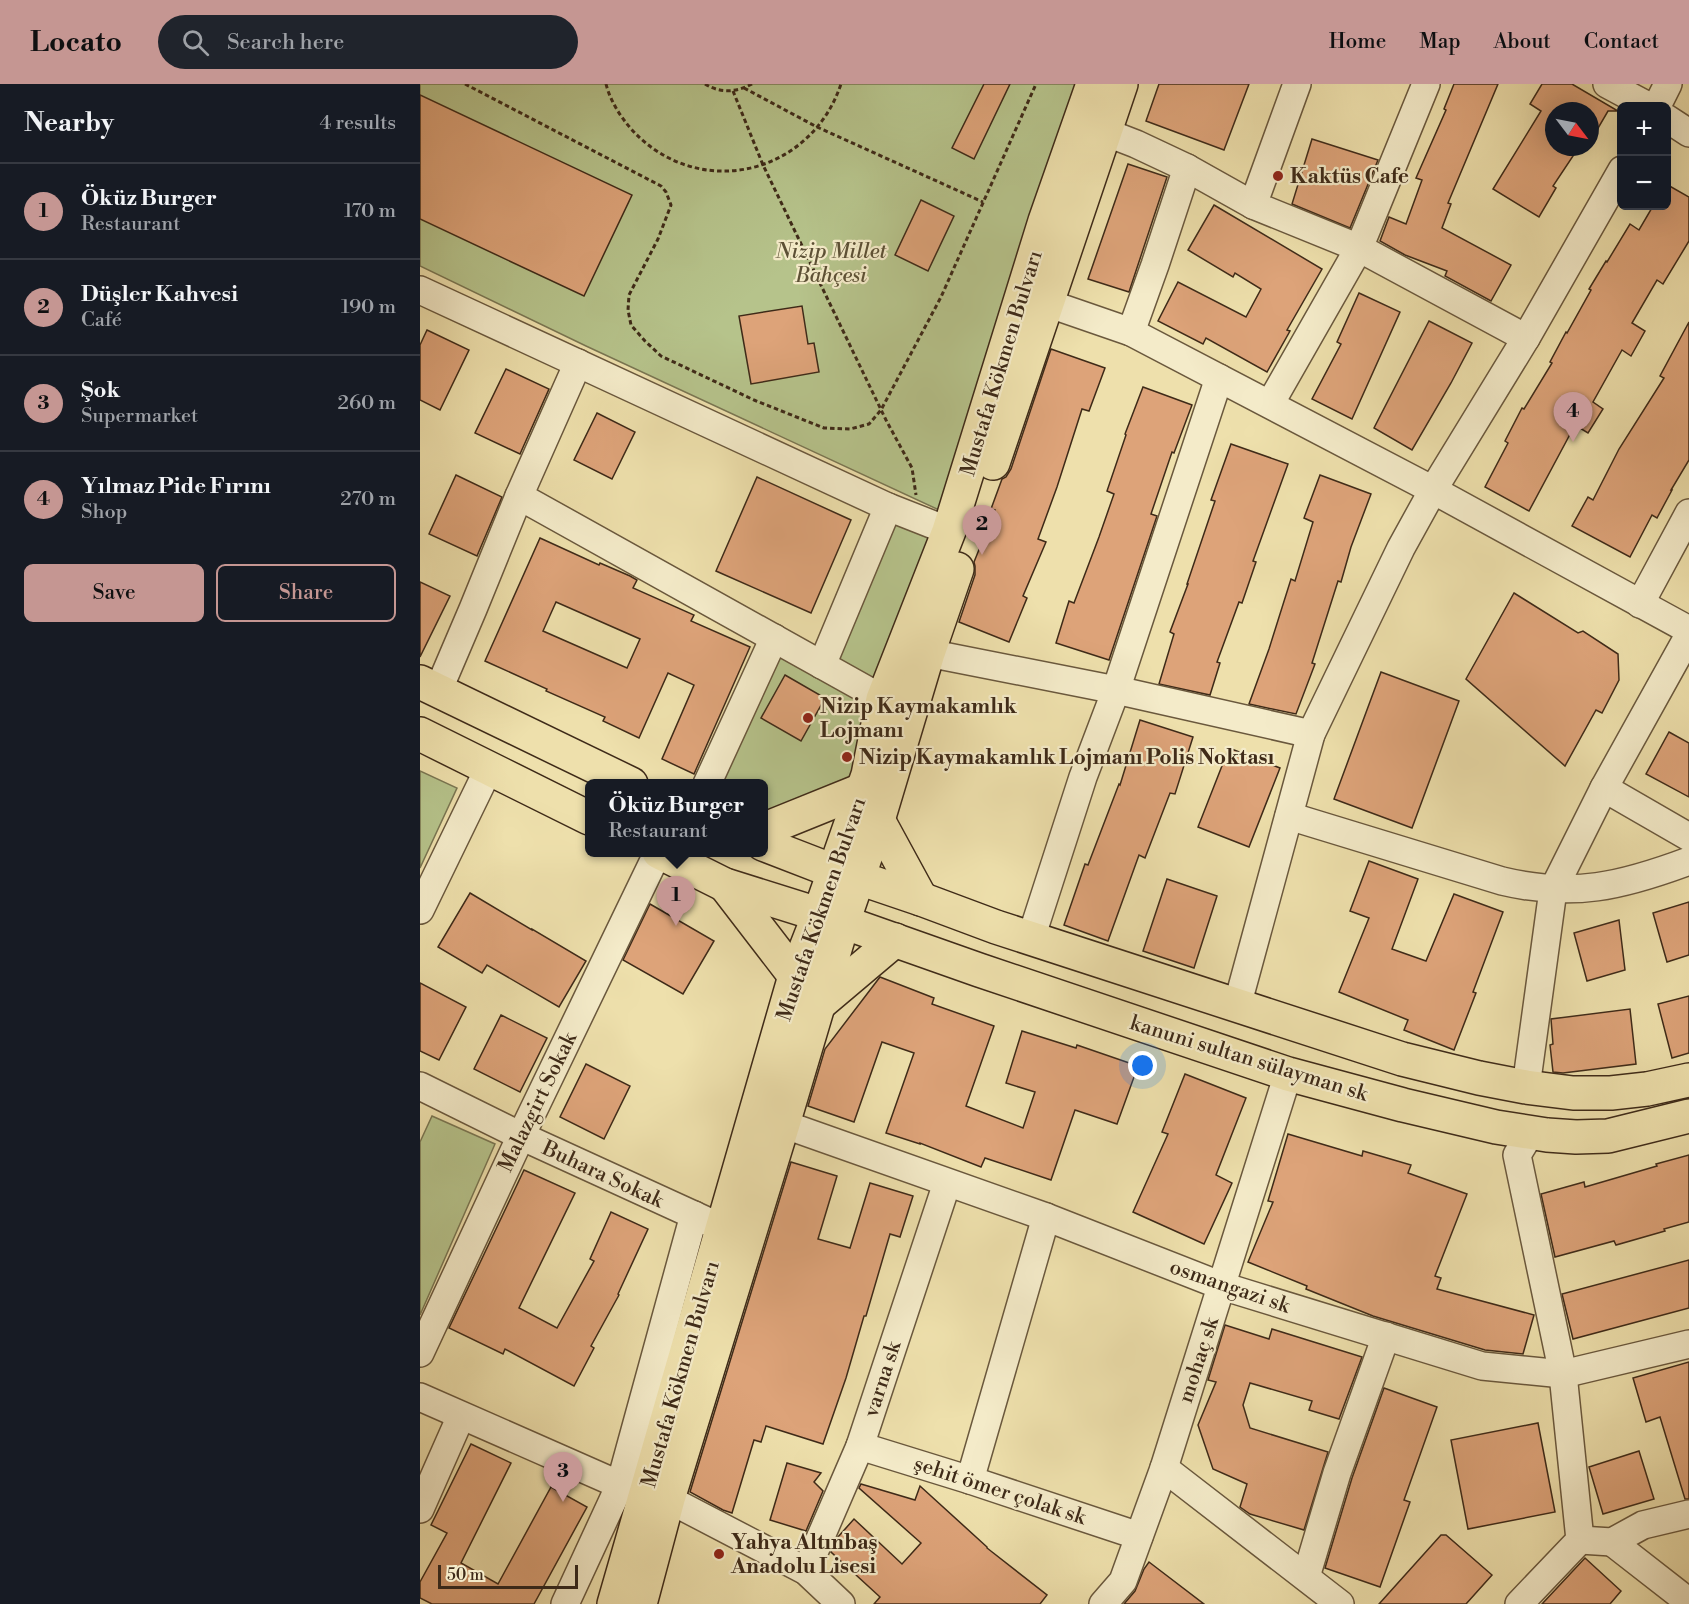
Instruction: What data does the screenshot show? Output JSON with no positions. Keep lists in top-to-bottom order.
{
  "streets": {
    "main road": ["Mustafa Kökmen Bulvarı", "kanuni sultan sülayman sk"],
    "street": [
      "Malazgirt Sokak",
      "Buhara Sokak",
      "osmangazi sk",
      "mohaç sk",
      "varna sk",
      "şehit ömer çolak sk"
    ]
  },
  "crossings": [
    ["Mustafa Kökmen Bulvarı", "kanuni sultan sülayman sk"],
    ["Mustafa Kökmen Bulvarı", "Buhara Sokak"],
    ["kanuni sultan sülayman sk", "mohaç sk"],
    ["Malazgirt Sokak", "Buhara Sokak"],
    ["osmangazi sk", "mohaç sk"],
    ["osmangazi sk", "varna sk"],
    ["mohaç sk", "şehit ömer çolak sk"],
    ["varna sk", "şehit ömer çolak sk"]
  ],
  "parks": ["Nizip Millet Bahçesi"],
  "places": [
    "Kaktüs Cafe",
    "Nizip Kaymakamlık Lojmanı",
    "Nizip Kaymakamlık Lojmanı Polis Noktası",
    "Yahya Altınbaş Anadolu Lisesi"
  ],
  "scale_bar": "50 m",
  "north": "bottom right",
  "page": {
    "header": "Locato",
    "search": "Search here",
    "nav": [
      "Home",
      "Map",
      "About",
      "Contact"
    ],
    "heading": ["Nearby", "4 results"],
    "map_buttons": ["+", "−"],
    "list": [
      {
        "mark": "1",
        "name": "Öküz Burger",
        "note": "Restaurant",
        "value": "170 m"
      },
      {
        "mark": "2",
        "name": "Düşler Kahvesi",
        "note": "Café",
        "value": "190 m"
      },
      {
        "mark": "3",
        "name": "Şok",
        "note": "Supermarket",
        "value": "260 m"
      },
      {
        "mark": "4",
        "name": "Yılmaz Pide Fırını",
        "note": "Shop",
        "value": "270 m"
      }
    ],
    "pins": [
      "4",
      "2",
      "1",
      "3"
    ],
    "buttons": ["Save", "Share"],
    "popup": ["Öküz Burger", "Restaurant"],
    "scale": "50 m"
  }
}
